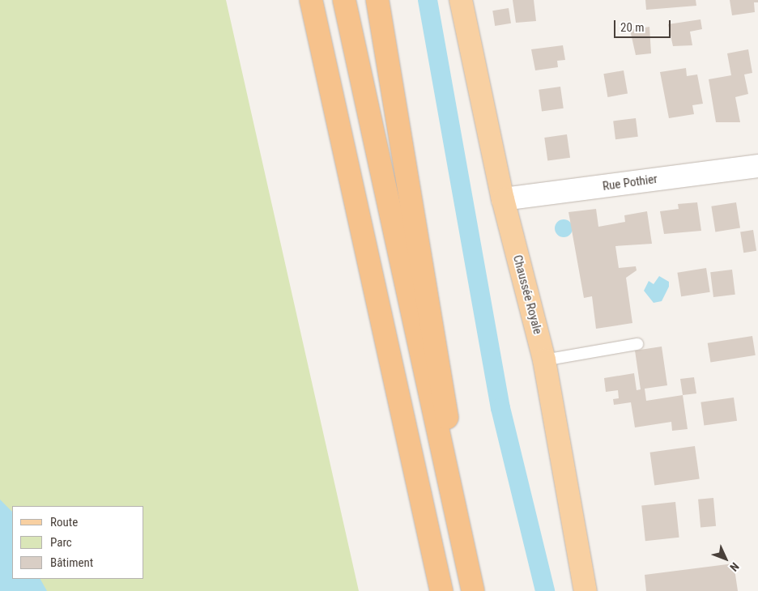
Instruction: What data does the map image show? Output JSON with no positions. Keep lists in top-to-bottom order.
{
  "streets": {
    "main road": ["Chaussée Royale"],
    "street": ["Rue Pothier"]
  },
  "crossings": [
    ["Rue Pothier", "Chaussée Royale"]
  ],
  "legend": ["Route", "Parc", "Bâtiment"],
  "scale_bar": "20 m",
  "north": "bottom right"
}
